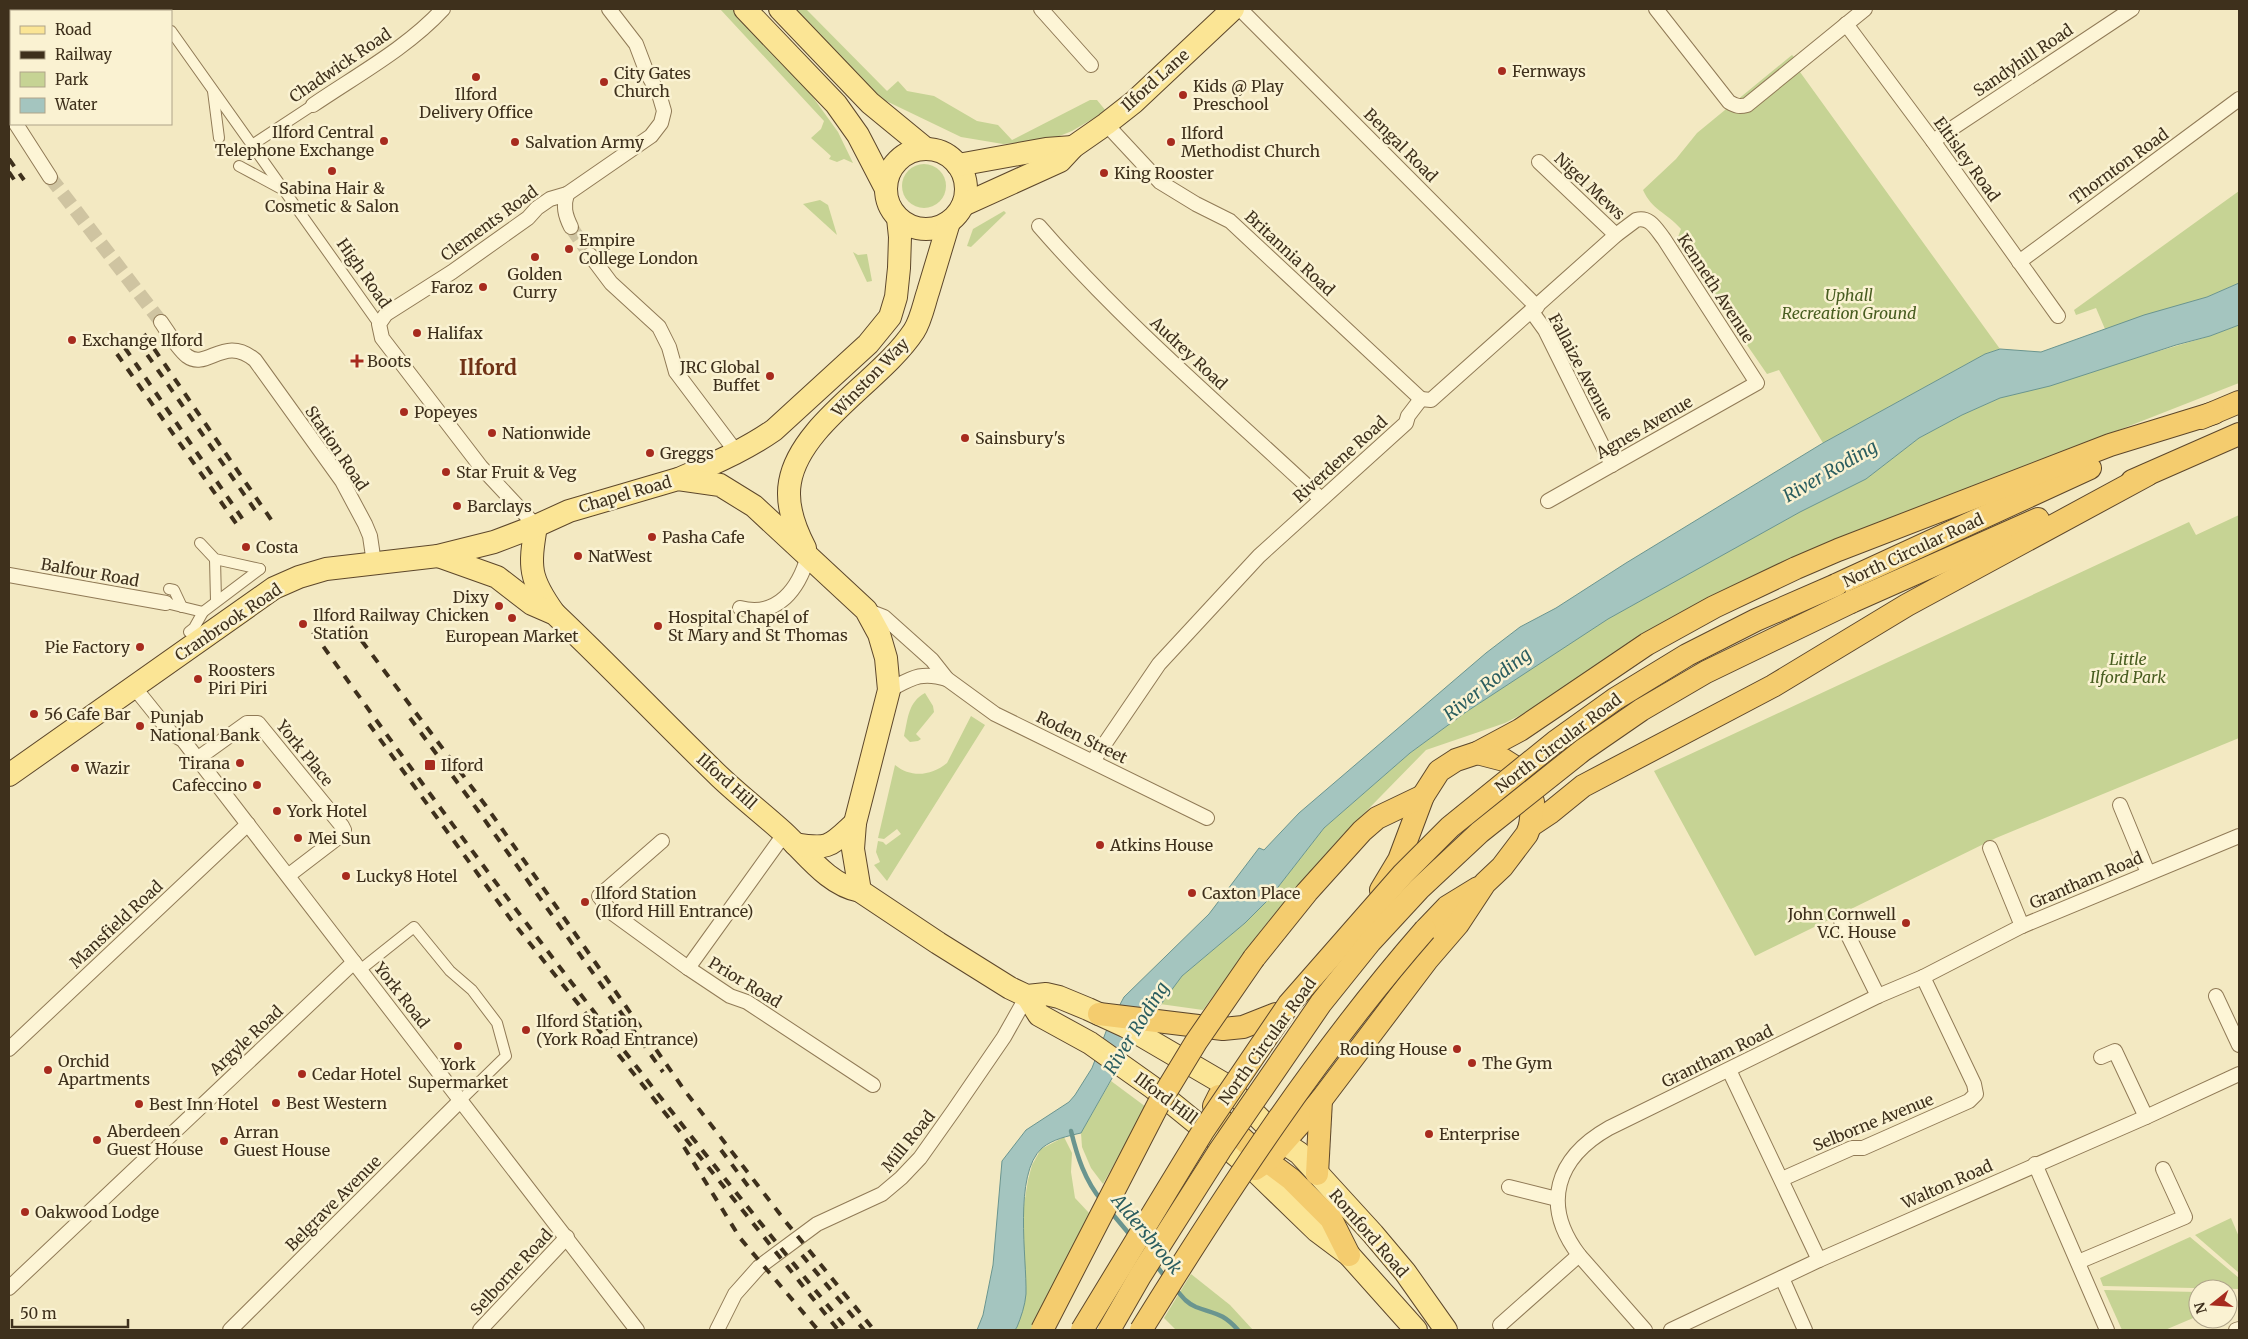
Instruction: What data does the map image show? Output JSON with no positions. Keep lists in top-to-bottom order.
{
  "streets": {
    "highway": ["North Circular Road"],
    "main road": [
      "Ilford Lane",
      "Winston Way",
      "Chapel Road",
      "Cranbrook Road",
      "Ilford Hill",
      "Romford Road"
    ],
    "street": [
      "Sandyhill Road",
      "Chadwick Road",
      "Bengal Road",
      "Eltisley Road",
      "Thornton Road",
      "Nigel Mews",
      "Clements Road",
      "Britannia Road",
      "High Road",
      "Kenneth Avenue",
      "Audrey Road",
      "Fallaize Avenue",
      "Agnes Avenue",
      "Station Road",
      "Riverdene Road",
      "Balfour Road",
      "Roden Street",
      "York Place",
      "Grantham Road",
      "Mansfield Road",
      "Prior Road",
      "York Road",
      "Argyle Road",
      "Selborne Avenue",
      "Mill Road",
      "Walton Road",
      "Belgrave Avenue",
      "Selborne Road"
    ]
  },
  "crossings": [
    ["Sandyhill Road", "Eltisley Road"],
    ["Chadwick Road", "High Road"],
    ["Ilford Lane", "Britannia Road"],
    ["Ilford Lane", "Winston Way"],
    ["Bengal Road", "Fallaize Avenue"],
    ["Eltisley Road", "Thornton Road"],
    ["Nigel Mews", "Kenneth Avenue"],
    ["Clements Road", "High Road"],
    ["Britannia Road", "Riverdene Road"],
    ["High Road", "Chapel Road"],
    ["High Road", "Cranbrook Road"],
    ["Kenneth Avenue", "Agnes Avenue"],
    ["Audrey Road", "Riverdene Road"],
    ["Fallaize Avenue", "Agnes Avenue"],
    ["Winston Way", "Chapel Road"],
    ["Station Road", "Cranbrook Road"],
    ["Riverdene Road", "Roden Street"],
    ["Chapel Road", "Cranbrook Road"],
    ["Chapel Road", "Roden Street"],
    ["Cranbrook Road", "Ilford Hill"],
    ["Cranbrook Road", "York Road"],
    ["York Place", "York Road"],
    ["Ilford Hill", "Prior Road"],
    ["Ilford Hill", "Mill Road"],
    ["Ilford Hill", "Romford Road"],
    ["Grantham Road", "Selborne Avenue"],
    ["Mansfield Road", "York Road"],
    ["York Road", "Argyle Road"],
    ["York Road", "Belgrave Avenue"],
    ["York Road", "Selborne Road"]
  ],
  "districts": ["Ilford"],
  "water": ["River Roding", "Aldersbrook"],
  "parks": ["Uphall Recreation Ground", "Little Ilford Park"],
  "places": {
    "other": [
      "Fernways",
      "Ilford Delivery Office",
      "City Gates Church",
      "Kids @ Play Preschool",
      "Ilford Central Telephone Exchange",
      "Salvation Army",
      "Ilford Methodist Church",
      "Sabina Hair & Cosmetic & Salon",
      "King Rooster",
      "Empire College London",
      "Golden Curry",
      "Faroz",
      "Halifax",
      "Exchange Ilford",
      "JRC Global Buffet",
      "Popeyes",
      "Nationwide",
      "Sainsbury's",
      "Greggs",
      "Star Fruit & Veg",
      "Barclays",
      "Pasha Cafe",
      "Costa",
      "NatWest",
      "Dixy Chicken",
      "European Market",
      "Ilford Railway Station",
      "Hospital Chapel of St Mary and St Thomas",
      "Pie Factory",
      "Roosters Piri Piri",
      "56 Cafe Bar",
      "Punjab National Bank",
      "Tirana",
      "Wazir",
      "Cafeccino",
      "York Hotel",
      "Mei Sun",
      "Atkins House",
      "Lucky8 Hotel",
      "Caxton Place",
      "Ilford Station (Ilford Hill Entrance)",
      "John Cornwell V.C. House",
      "Ilford Station (York Road Entrance)",
      "York Supermarket",
      "Roding House",
      "The Gym",
      "Orchid Apartments",
      "Cedar Hotel",
      "Best Western",
      "Best Inn Hotel",
      "Enterprise",
      "Aberdeen Guest House",
      "Arran Guest House",
      "Oakwood Lodge"
    ],
    "health": ["Boots"],
    "transit": ["Ilford"]
  },
  "legend": [
    "Road",
    "Railway",
    "Park",
    "Water"
  ],
  "scale_bar": "50 m",
  "north": "left"
}
